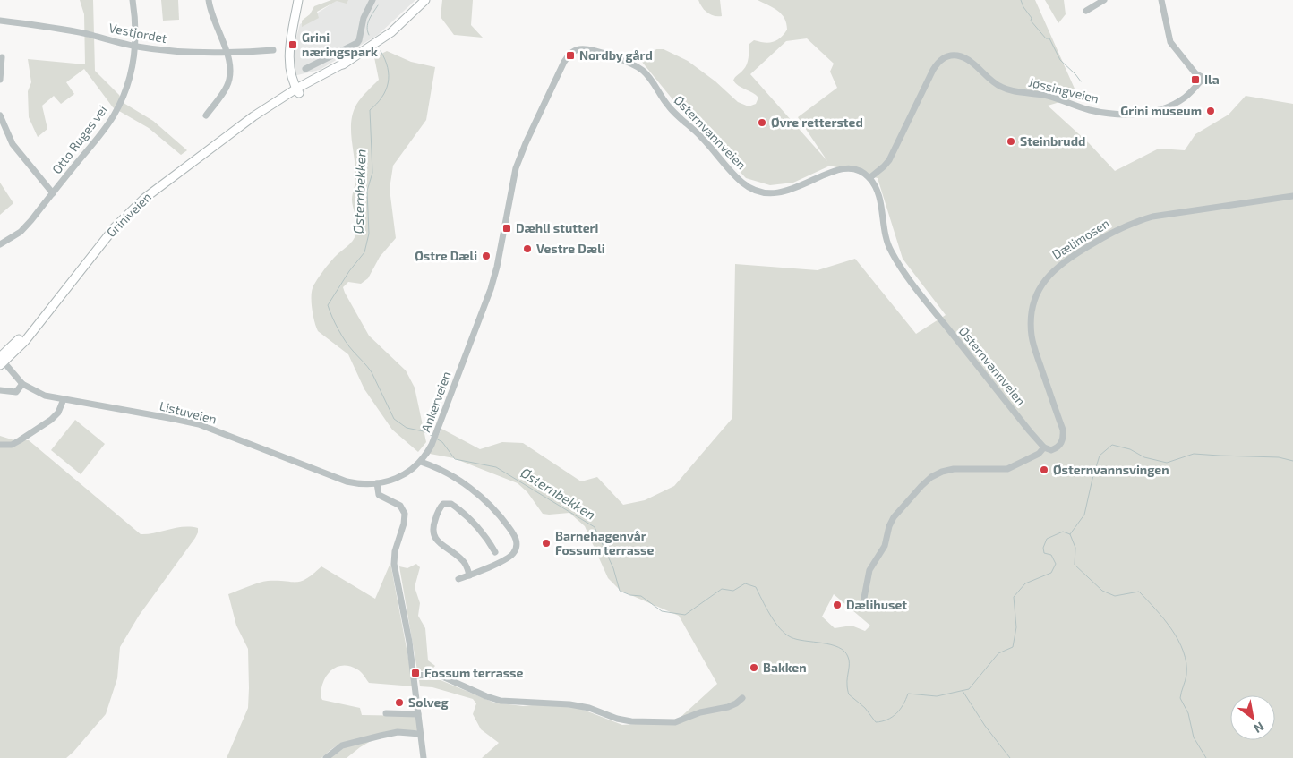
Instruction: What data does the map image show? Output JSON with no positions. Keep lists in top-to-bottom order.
{
  "streets": {
    "main road": ["Griniveien"],
    "street": [
      "Vestjordet",
      "Jøssingveien",
      "Østernvannveien",
      "Otto Ruges vei",
      "Dælimosen",
      "Ankerveien",
      "Listuveien"
    ]
  },
  "crossings": [
    ["Vestjordet", "Otto Ruges vei"],
    ["Jøssingveien", "Østernvannveien"],
    ["Østernvannveien", "Dælimosen"],
    ["Østernvannveien", "Ankerveien"],
    ["Griniveien", "Listuveien"],
    ["Ankerveien", "Listuveien"]
  ],
  "water": ["Østernbekken"],
  "places": {
    "transit": [
      "Grini næringspark",
      "Nordby gård",
      "Ila",
      "Dæhli stutteri",
      "Fossum terrasse"
    ],
    "other": [
      "Grini museum",
      "Øvre rettersted",
      "Steinbrudd",
      "Vestre Dæli",
      "Østre Dæli",
      "Østernvannsvingen",
      "Barnehagenvår Fossum terrasse",
      "Dælihuset",
      "Bakken",
      "Solveg"
    ]
  },
  "north": "bottom right"
}
